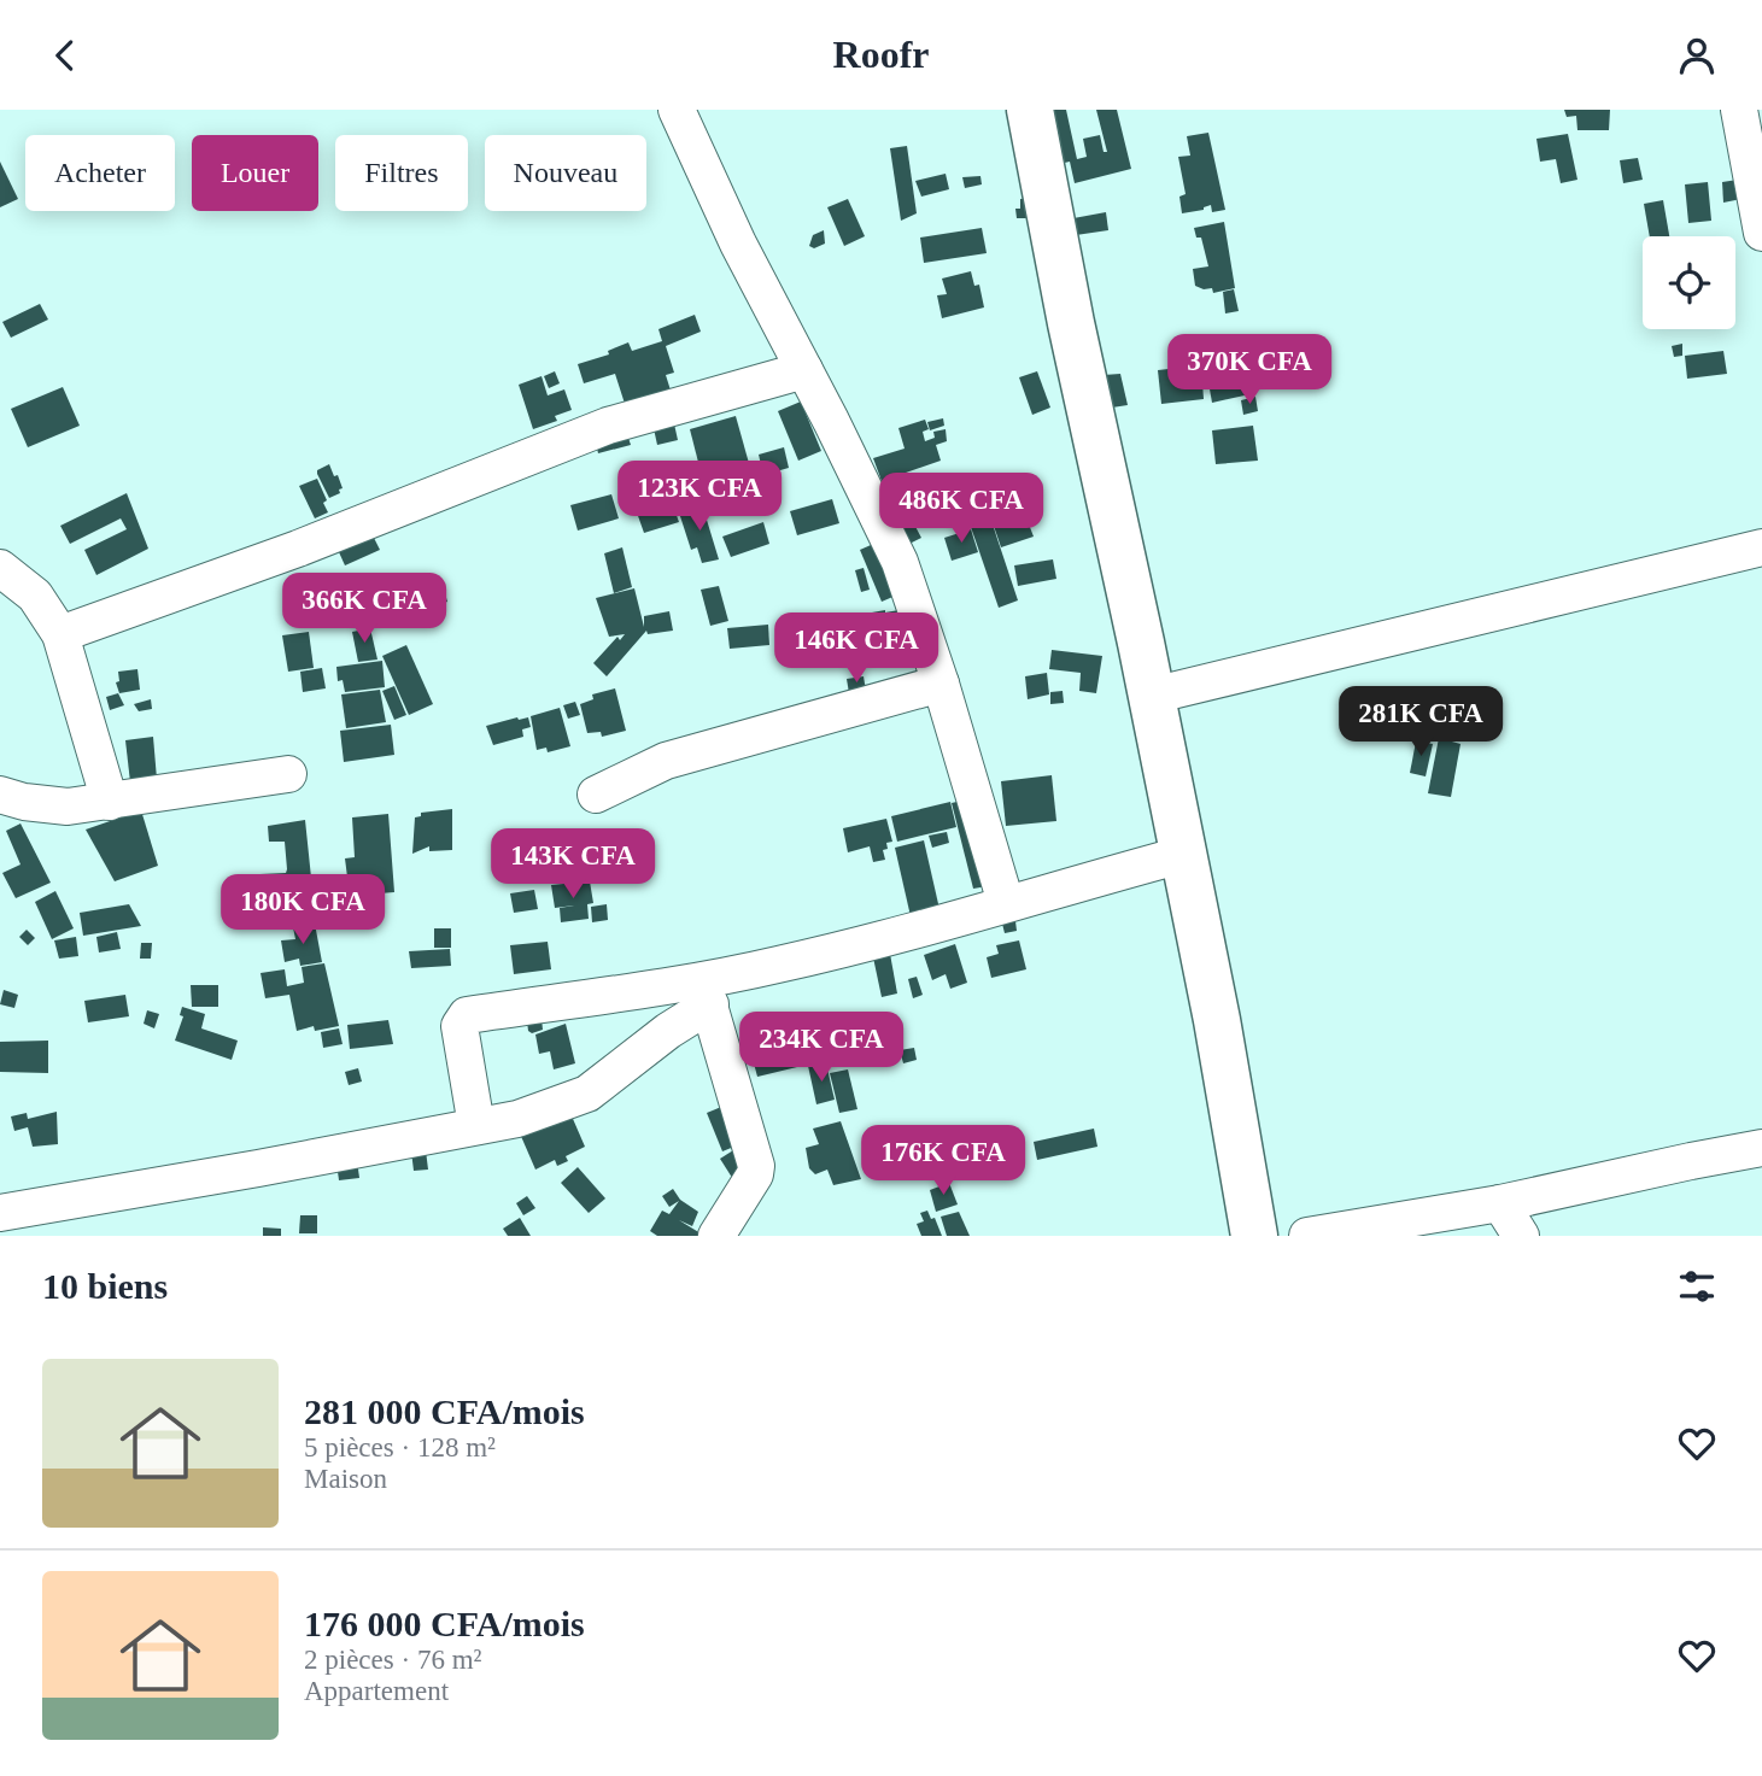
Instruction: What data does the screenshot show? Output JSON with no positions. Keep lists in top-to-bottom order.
{
  "page": {
    "header": "Roofr",
    "chip": [
      "Acheter",
      "Louer",
      "Filtres",
      "Nouveau"
    ],
    "price": [
      "370K CFA",
      "123K CFA",
      "486K CFA",
      "366K CFA",
      "146K CFA",
      "281K CFA",
      "143K CFA",
      "180K CFA",
      "234K CFA",
      "176K CFA"
    ],
    "heading": "10 biens",
    "list": [
      {
        "name": "281 000 CFA/mois",
        "note": "5 pièces · 128 m² · Maison"
      },
      {
        "name": "176 000 CFA/mois",
        "note": "2 pièces · 76 m² · Appartement"
      }
    ]
  }
}
